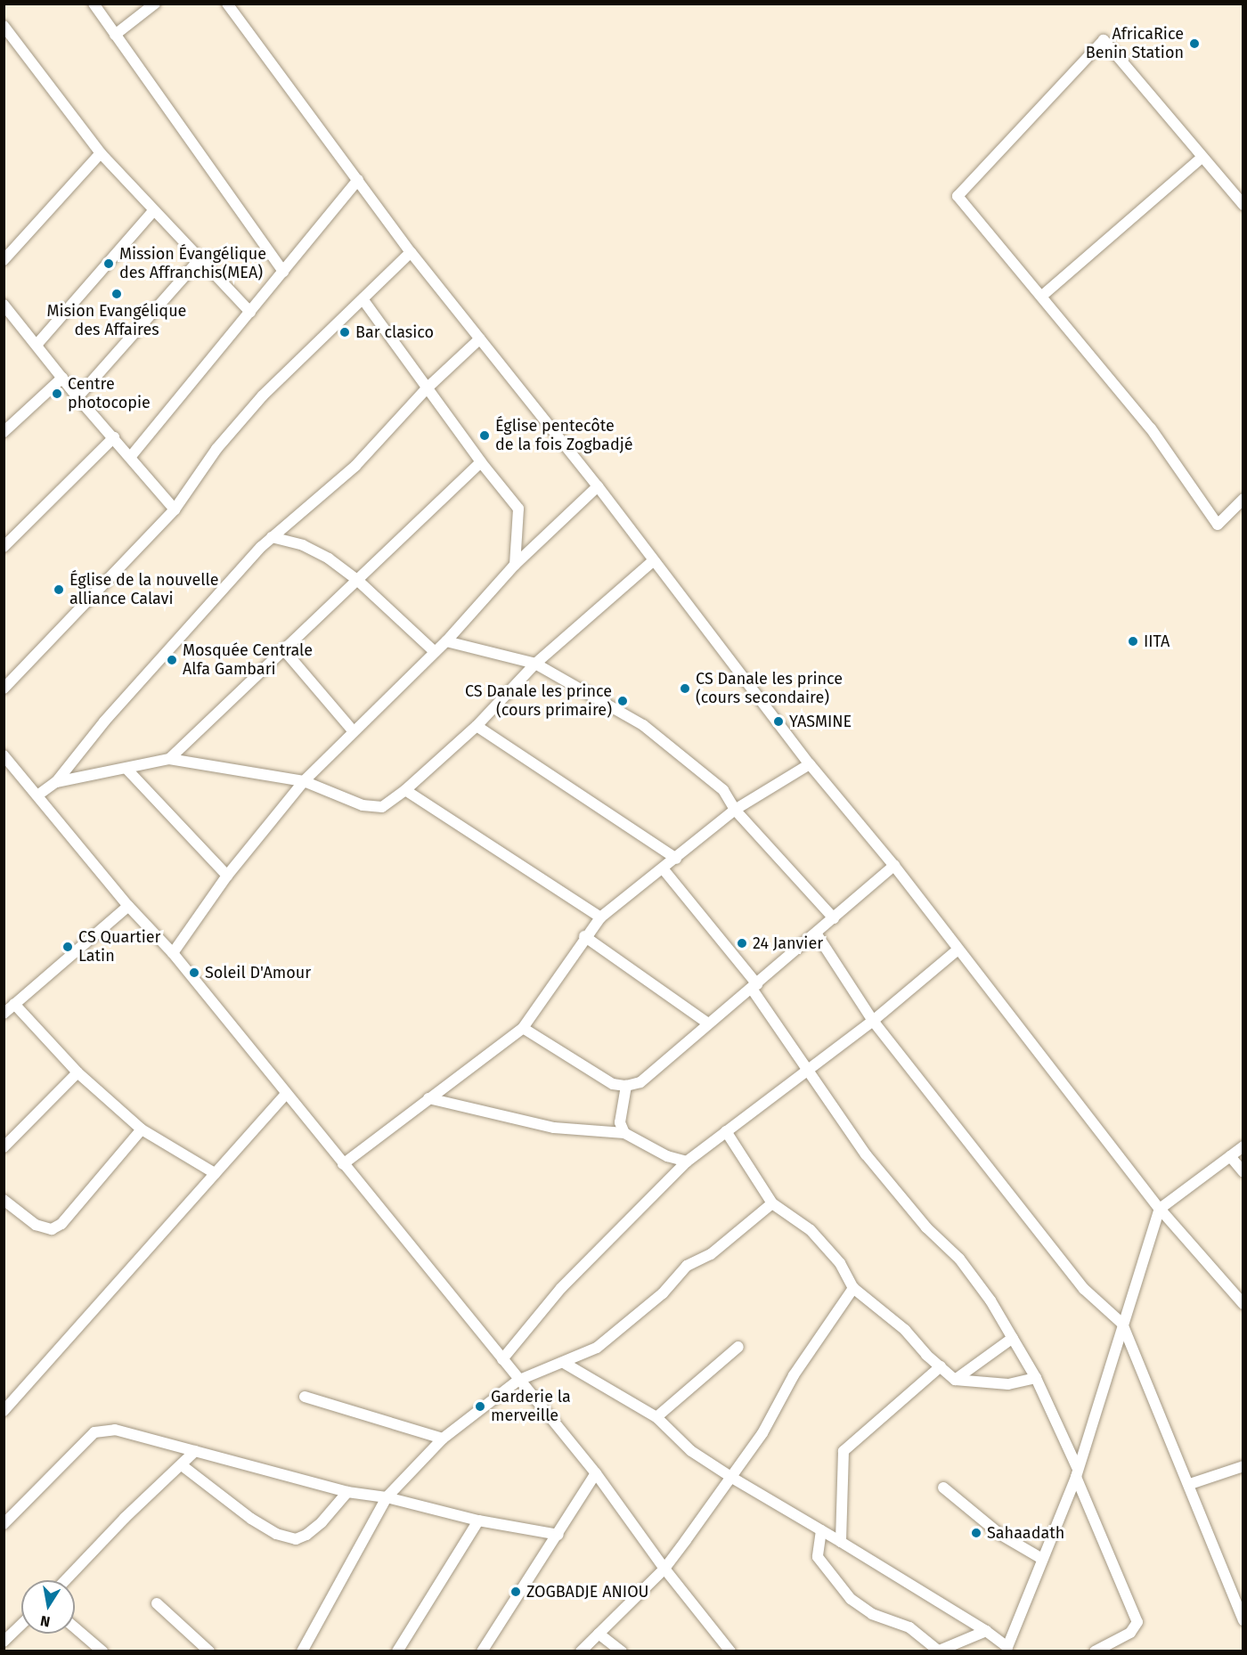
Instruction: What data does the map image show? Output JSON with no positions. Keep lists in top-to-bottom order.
{
  "places": [
    "AfricaRice Benin Station",
    "Mission Évangélique des Affranchis(MEA)",
    "Mision Evangélique des Affaires",
    "Bar clasico",
    "Centre photocopie",
    "Église pentecôte de la fois Zogbadjé",
    "Église de la nouvelle alliance Calavi",
    "IITA",
    "Mosquée Centrale Alfa Gambari",
    "CS Danale les prince (cours secondaire)",
    "CS Danale les prince (cours primaire)",
    "YASMINE",
    "24 Janvier",
    "CS Quartier Latin",
    "Soleil D'Amour",
    "Garderie la merveille",
    "Sahaadath",
    "ZOGBADJE ANIOU"
  ],
  "north": "bottom"
}
